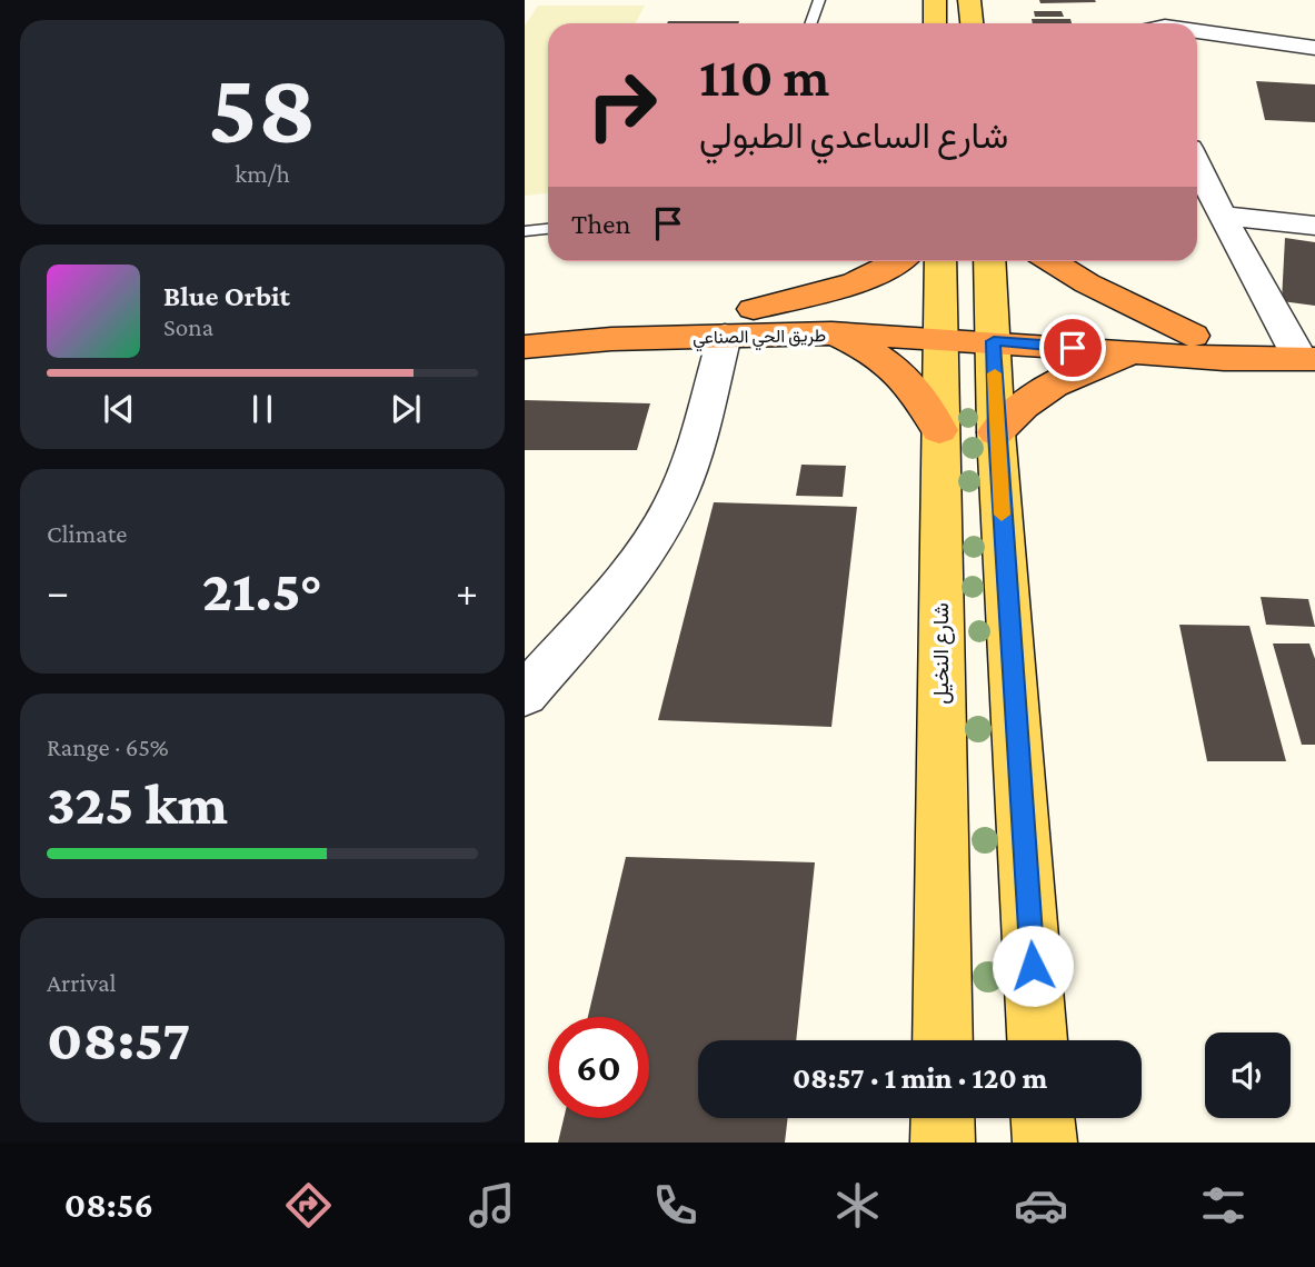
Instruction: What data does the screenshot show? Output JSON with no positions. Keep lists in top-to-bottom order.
{
  "streets": {
    "highway": ["طريق الحي الصناعي"],
    "main road": ["شارع النخيل"]
  },
  "crossings": [
    ["طريق الحي الصناعي", "شارع النخيل"]
  ],
  "page": {
    "tile": [
      ["58", "km/h"],
      "Climate",
      ["Range · 65%", "325 km"],
      ["Arrival", "08:57"]
    ],
    "turn": ["110 m", "شارع الساعدي الطبولي"],
    "then": "Then",
    "song": ["Blue Orbit", "Sona"],
    "heat": ["−", "21.5°", "+"],
    "limit": "60",
    "trip": "08:57 · 1 min · 120 m",
    "tabs": "08:56"
  }
}
